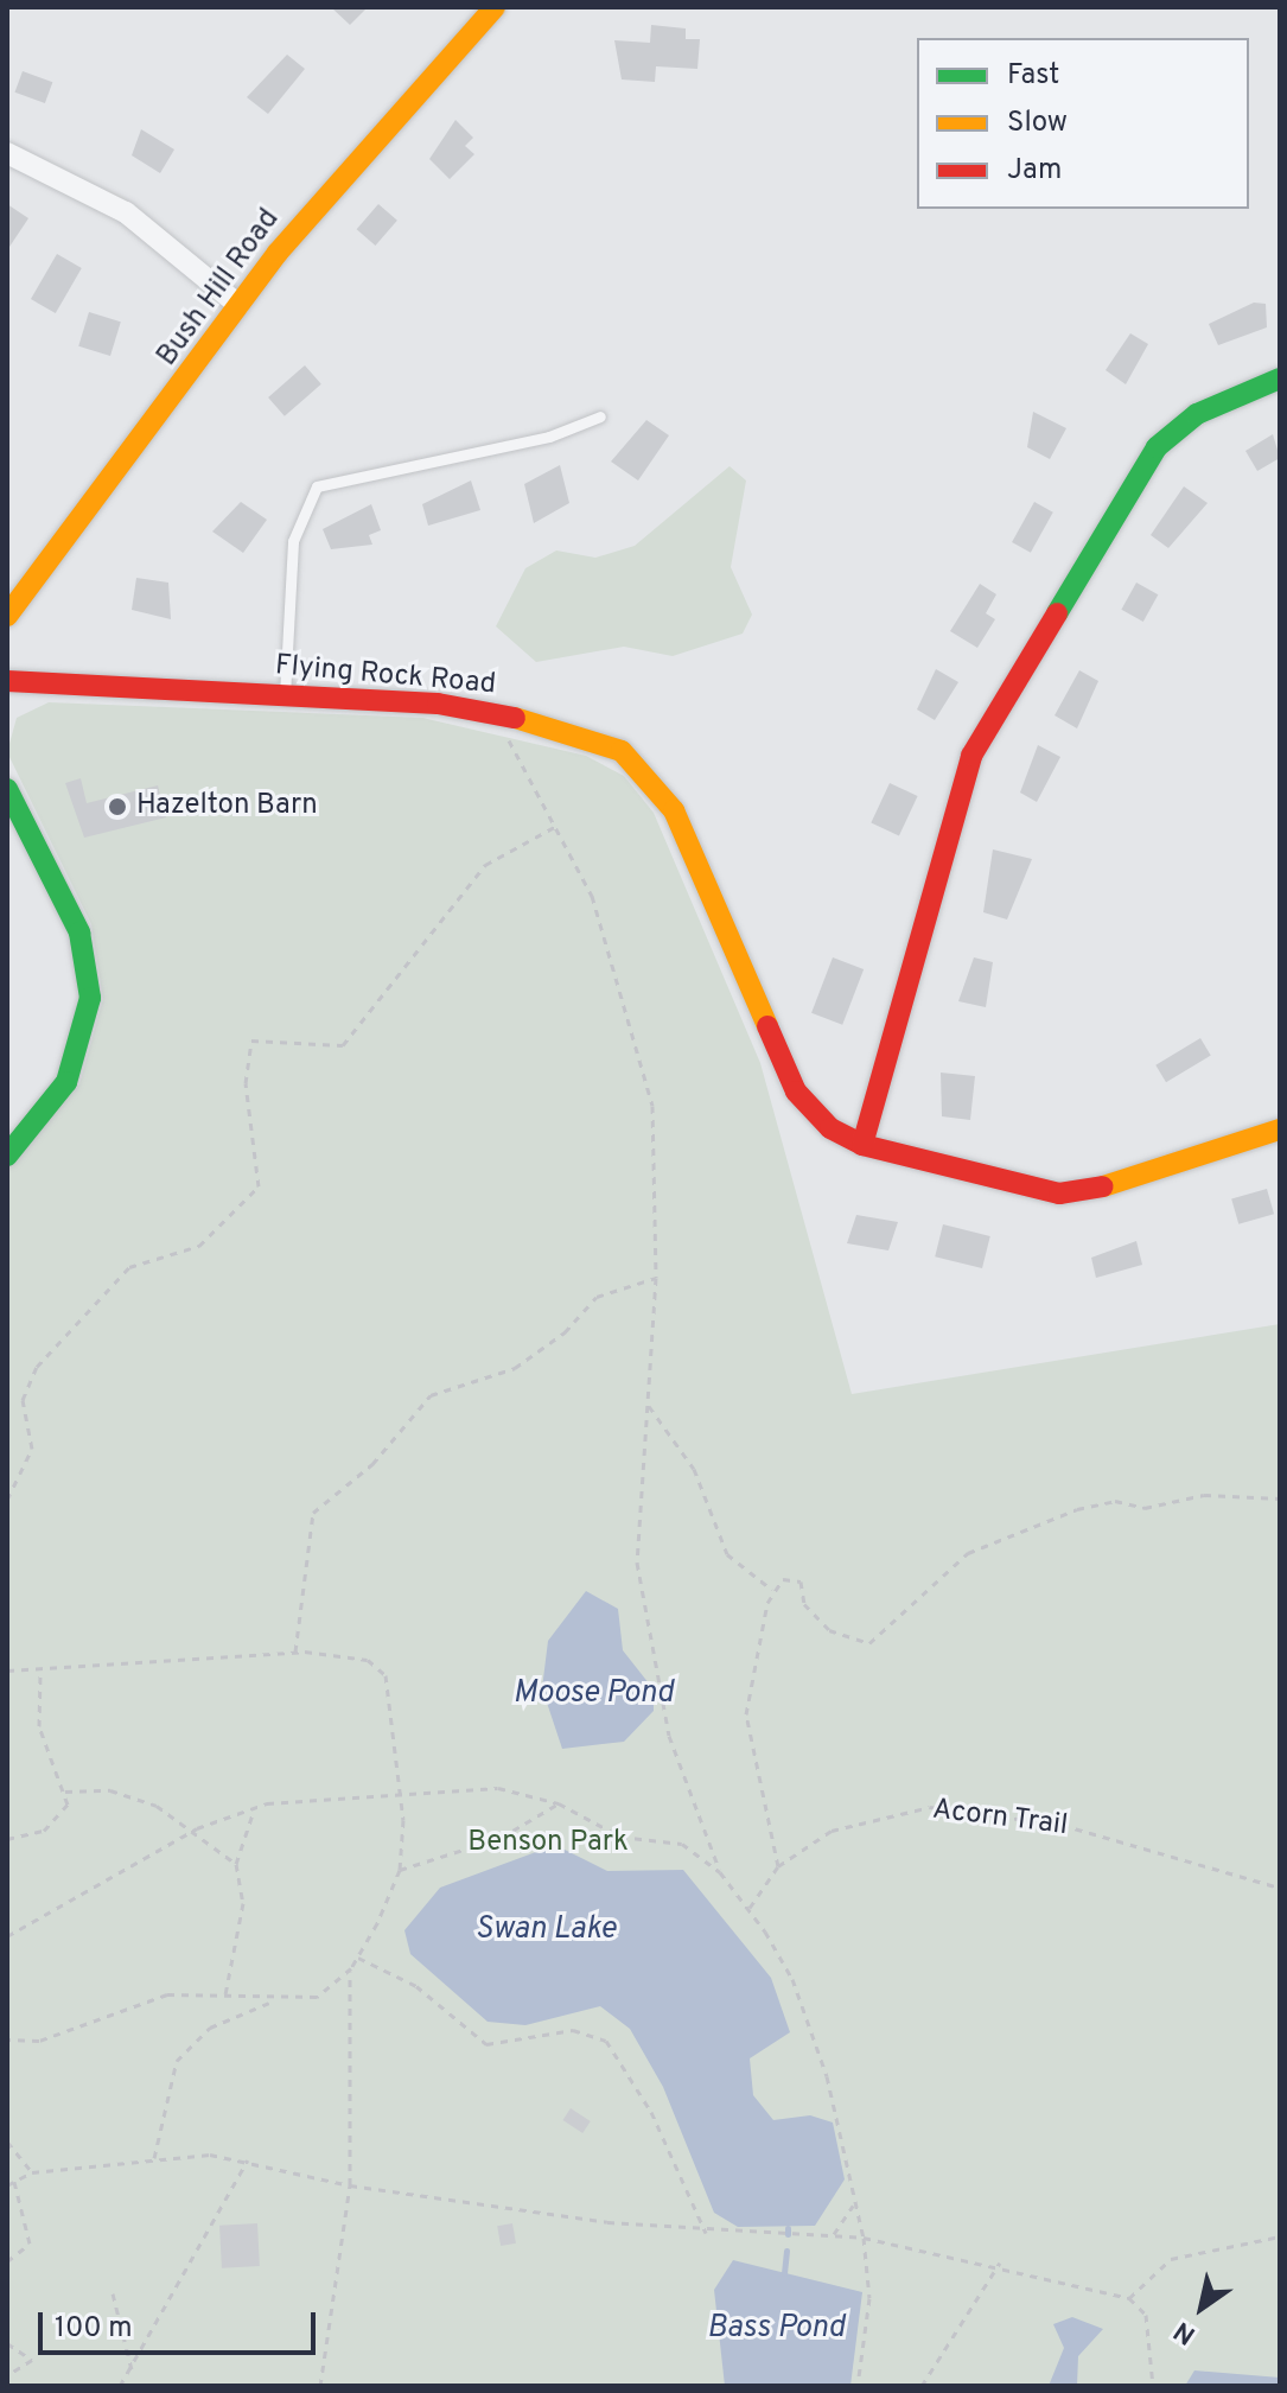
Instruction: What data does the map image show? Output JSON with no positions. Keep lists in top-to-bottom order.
{
  "streets": {
    "street": ["Bush Hill Road", "Flying Rock Road"],
    "path": ["Acorn Trail"]
  },
  "water": ["Moose Pond", "Swan Lake", "Bass Pond"],
  "parks": ["Benson Park"],
  "places": ["Hazelton Barn"],
  "legend": ["Fast", "Slow", "Jam"],
  "scale_bar": "100 m",
  "north": "bottom left"
}
